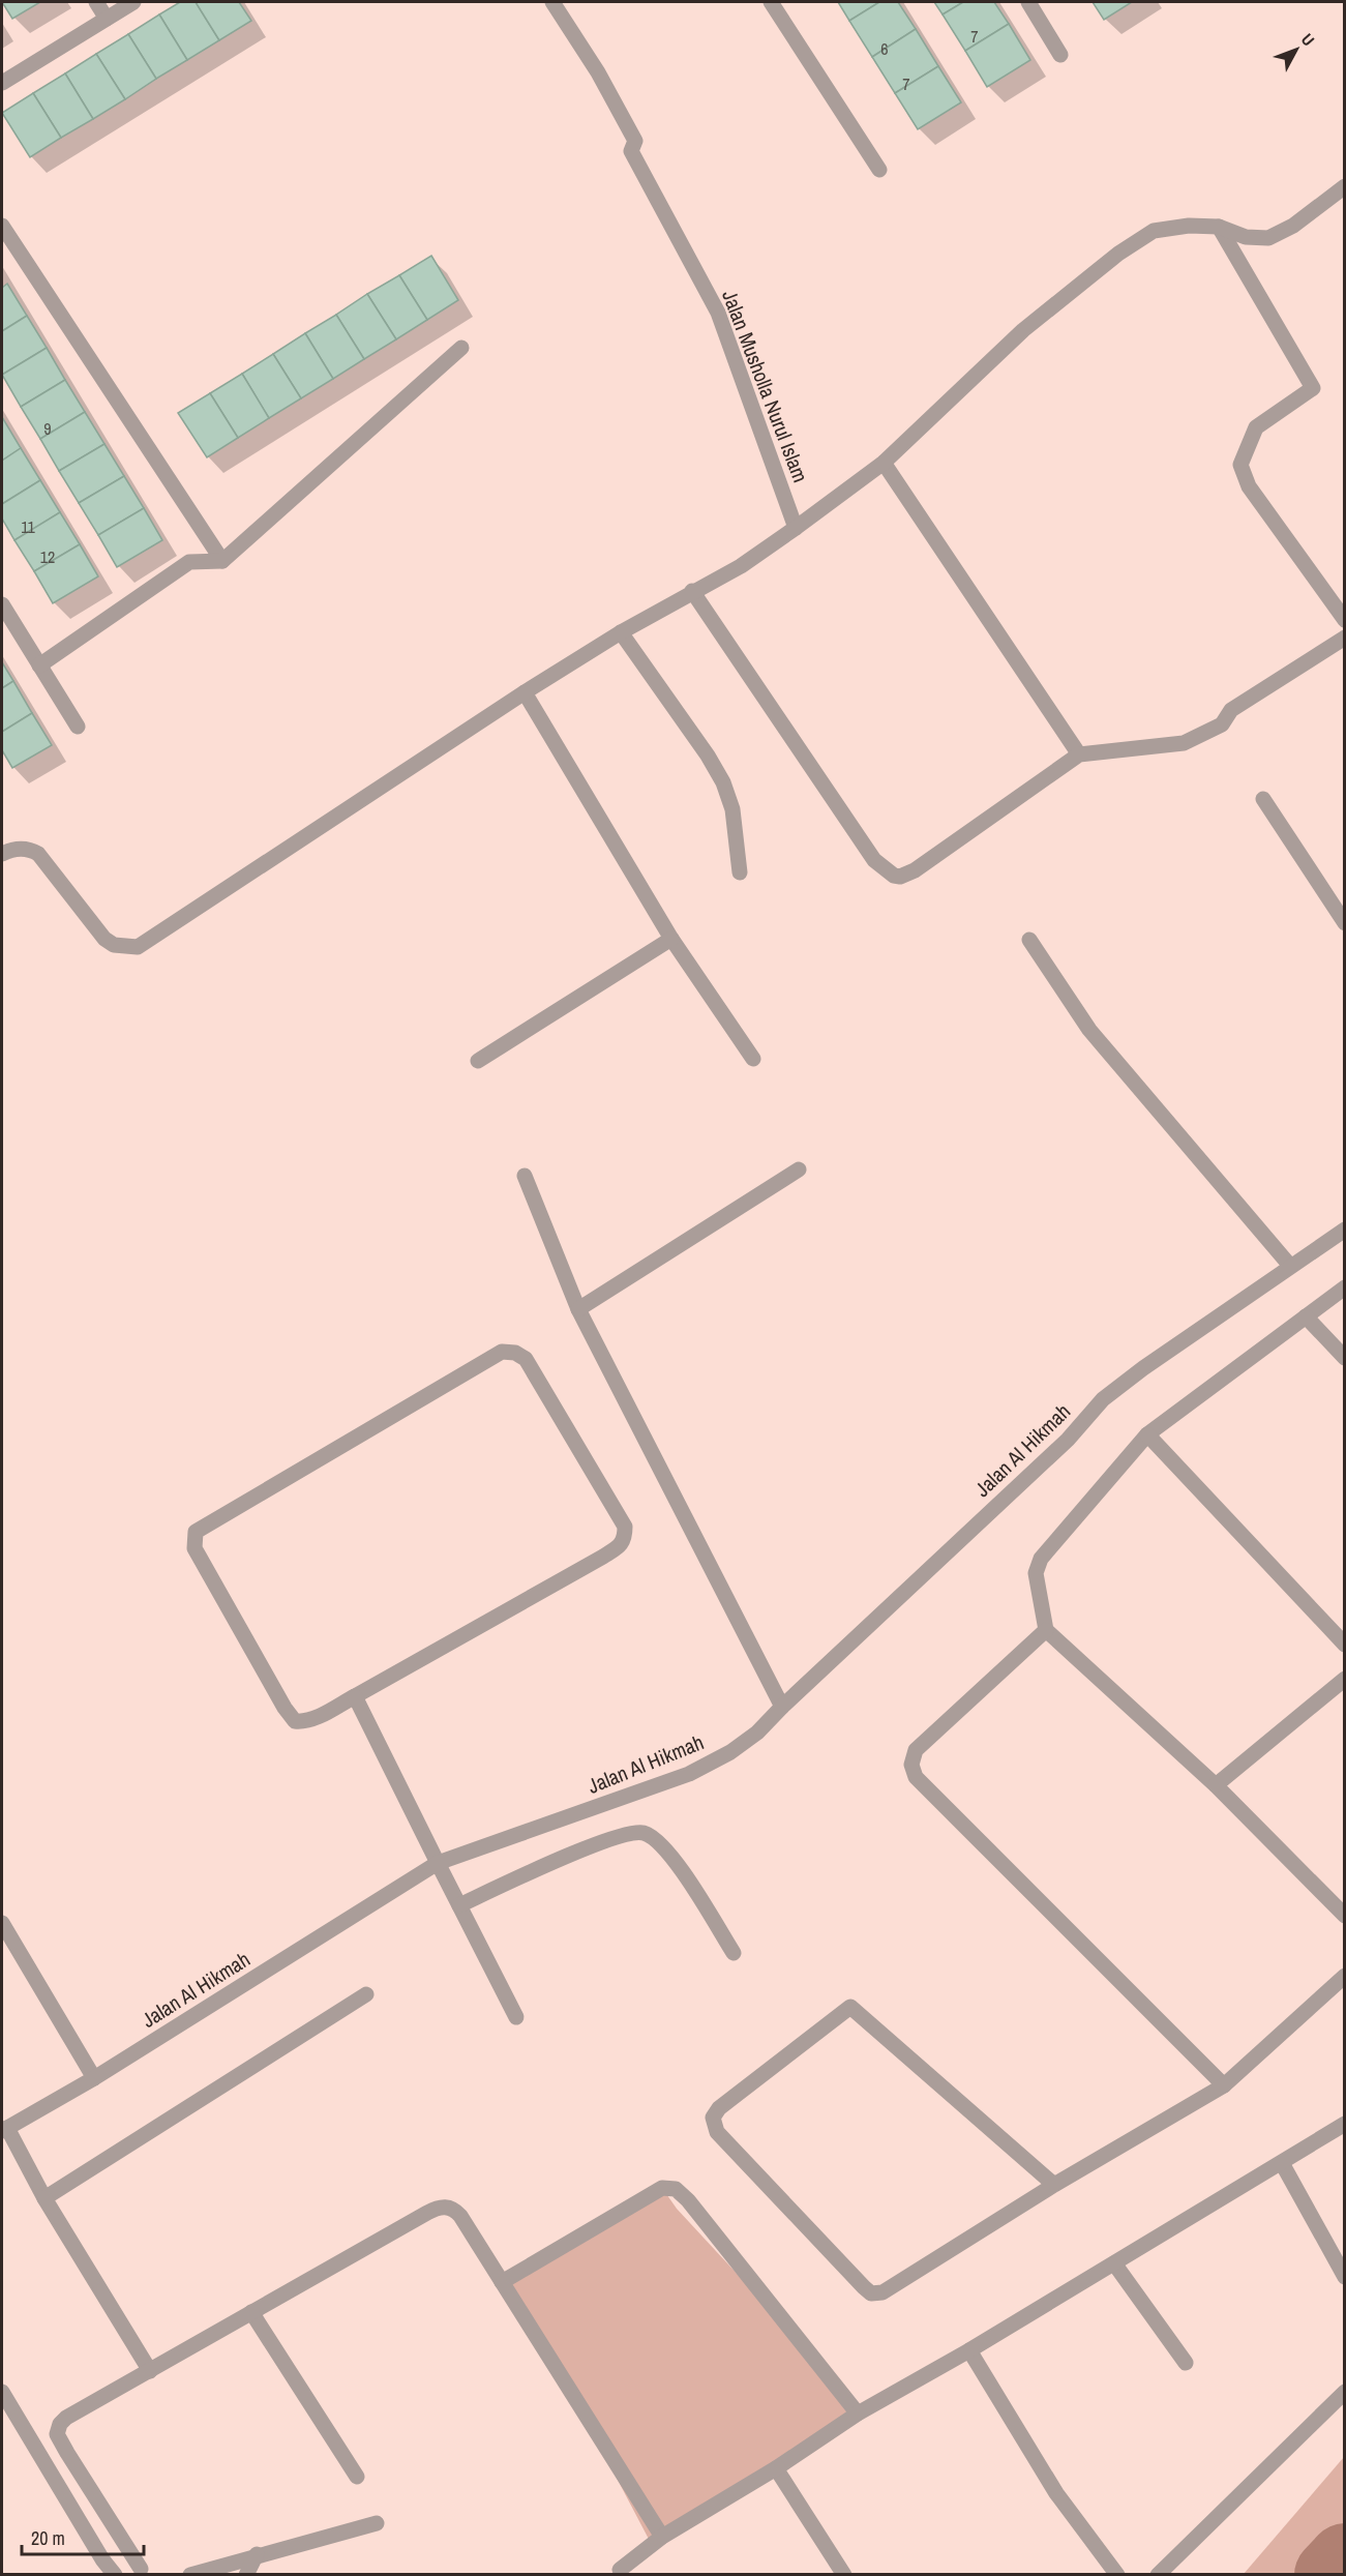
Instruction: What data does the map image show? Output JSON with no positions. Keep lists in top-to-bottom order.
{
  "streets": {
    "street": ["Jalan Musholla Nurul Islam", "Jalan Al Hikmah"]
  },
  "house_numbers": [
    "7",
    "6",
    "7",
    "9",
    "11",
    "12"
  ],
  "scale_bar": "20 m",
  "north": "top right"
}
